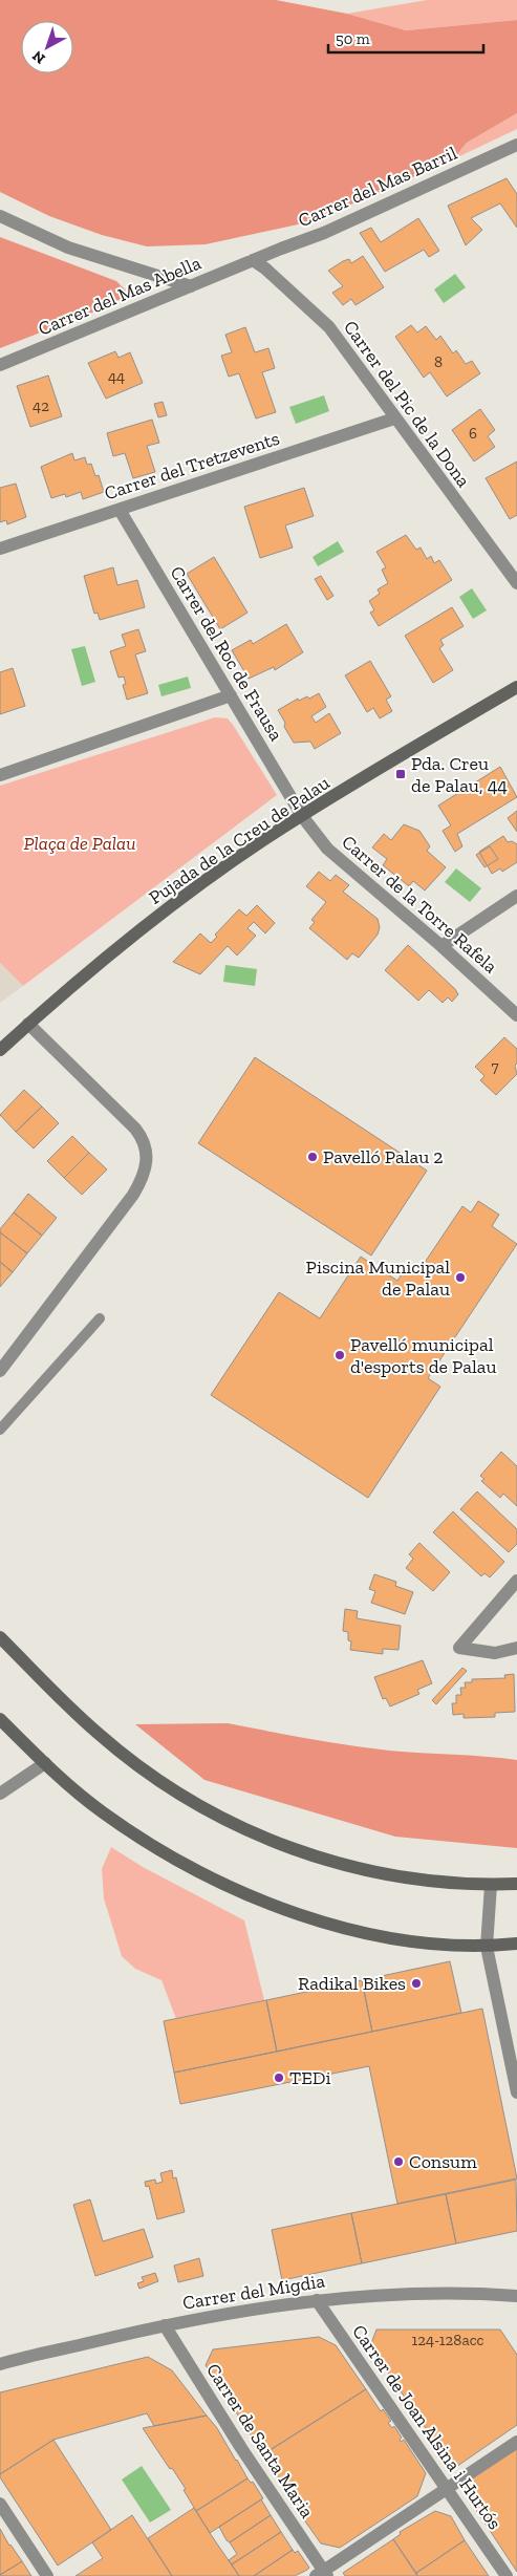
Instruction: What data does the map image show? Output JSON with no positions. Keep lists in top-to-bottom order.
{
  "streets": {
    "street": [
      "Carrer del Mas Barril",
      "Carrer del Mas Abella",
      "Carrer del Pic de la Dona",
      "Carrer del Tretzevents",
      "Carrer del Roc de Frausa",
      "Pujada de la Creu de Palau",
      "Carrer de la Torre Rafela",
      "Carrer del Migdia",
      "Carrer de Joan Alsina i Hurtós",
      "Carrer de Santa Maria"
    ]
  },
  "crossings": [
    ["Carrer del Mas Barril", "Carrer del Mas Abella"],
    ["Carrer del Mas Barril", "Carrer del Pic de la Dona"],
    ["Carrer del Mas Abella", "Carrer del Pic de la Dona"],
    ["Carrer del Pic de la Dona", "Carrer del Tretzevents"],
    ["Carrer del Tretzevents", "Carrer del Roc de Frausa"],
    ["Carrer del Roc de Frausa", "Pujada de la Creu de Palau"],
    ["Carrer del Roc de Frausa", "Carrer de la Torre Rafela"],
    ["Pujada de la Creu de Palau", "Carrer de la Torre Rafela"],
    ["Carrer del Migdia", "Carrer de Joan Alsina i Hurtós"],
    ["Carrer del Migdia", "Carrer de Santa Maria"]
  ],
  "parks": ["Plaça de Palau"],
  "places": {
    "transit": ["Pda. Creu de Palau, 44"],
    "other": [
      "Pavelló Palau 2",
      "Piscina Municipal de Palau",
      "Pavelló municipal d'esports de Palau",
      "Radikal Bikes",
      "TEDi",
      "Consum"
    ]
  },
  "house_numbers": [
    "8",
    "44",
    "42",
    "6",
    "7",
    "124-128acc"
  ],
  "scale_bar": "50 m",
  "north": "bottom left"
}
